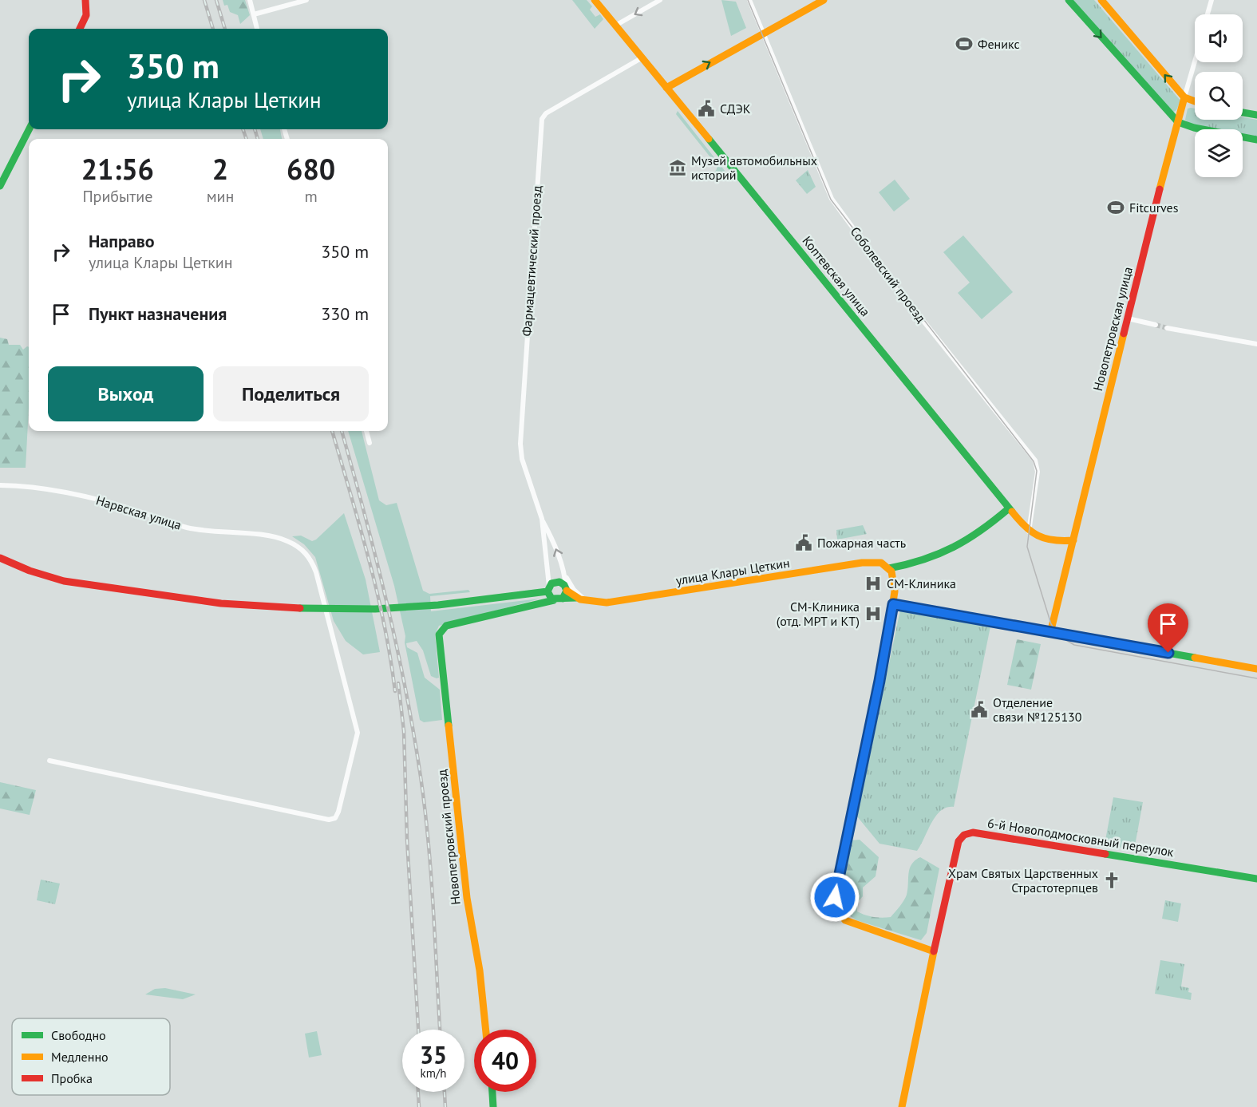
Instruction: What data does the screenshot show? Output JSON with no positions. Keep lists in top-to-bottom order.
{
  "streets": {
    "street": [
      "Фармацевтический проезд",
      "Соболевский проезд",
      "Коптевская улица",
      "Новопетровская улица",
      "Нарвская улица",
      "улица Клары Цеткин",
      "Новопетровский проезд",
      "6-й Новоподмосковный переулок"
    ]
  },
  "crossings": [
    ["Фармацевтический проезд", "Коптевская улица"],
    ["Фармацевтический проезд", "улица Клары Цеткин"],
    ["Фармацевтический проезд", "Новопетровский проезд"],
    ["Соболевский проезд", "Коптевская улица"],
    ["Коптевская улица", "улица Клары Цеткин"],
    ["улица Клары Цеткин", "Новопетровский проезд"]
  ],
  "places": {
    "sports": ["Феникс", "Fitcurves"],
    "public building": ["СДЭК", "Пожарная часть", "Отделение связи №125130"],
    "museum": ["Музей автомобильных историй"],
    "hospital": ["СМ-Клиника", "СМ-Клиника (отд. МРТ и КТ)"],
    "church": ["Храм Святых Царственных Страстотерпцев"]
  },
  "legend": ["Свободно", "Медленно", "Пробка"],
  "page": {
    "turn": ["350 m", "улица Клары Цеткин"],
    "eta": [
      "21:56",
      "Прибытие",
      "2",
      "мин",
      "680",
      "m"
    ],
    "list": [
      {
        "name": "Направо",
        "note": "улица Клары Цеткин",
        "value": "350 m"
      },
      {
        "name": "Пункт назначения",
        "value": "330 m"
      }
    ],
    "buttons": ["Выход", "Поделиться"],
    "speed": "35 km/h",
    "limit": "40"
  }
}
